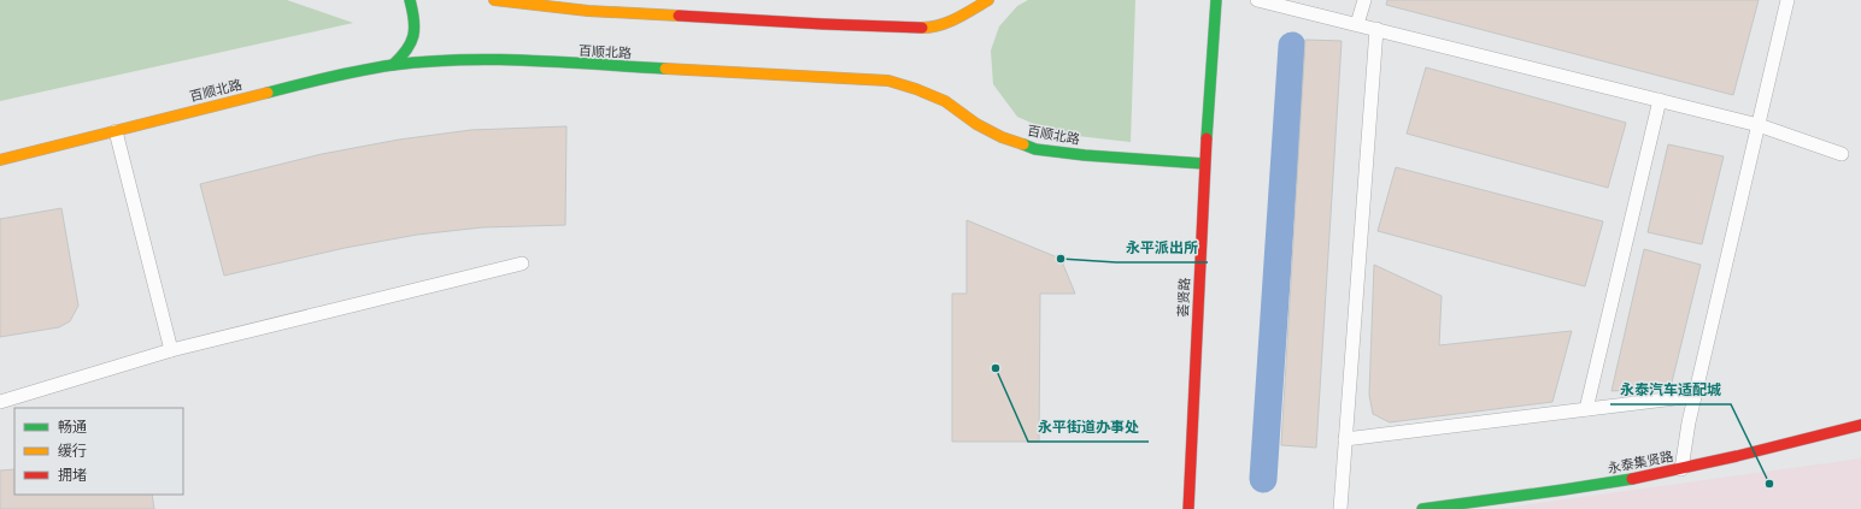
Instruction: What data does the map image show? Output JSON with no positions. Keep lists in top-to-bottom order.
{
  "streets": {
    "street": ["百顺北路", "荟贤路", "永泰集贤路"]
  },
  "crossings": [
    ["百顺北路", "荟贤路"]
  ],
  "places": ["永平派出所", "永平街道办事处", "永泰汽车适配城"],
  "legend": ["畅通", "缓行", "拥堵"]
}
